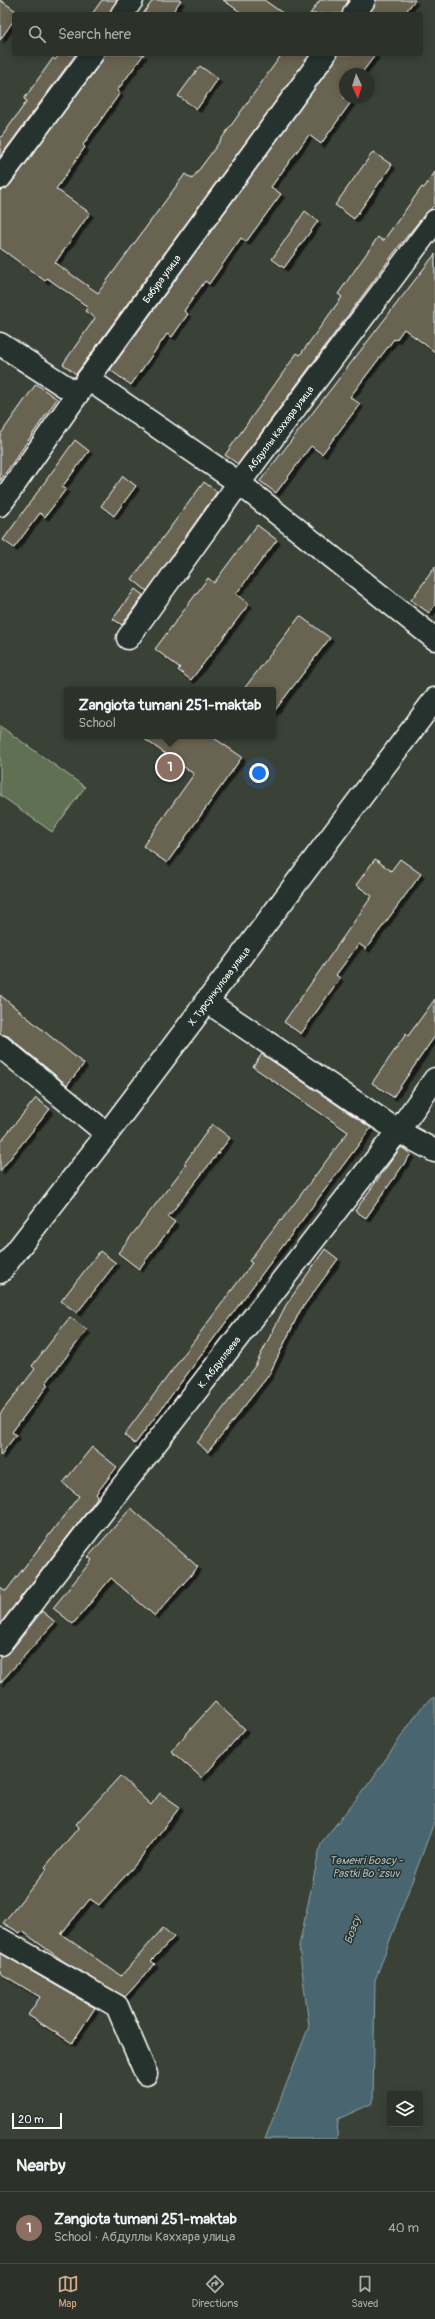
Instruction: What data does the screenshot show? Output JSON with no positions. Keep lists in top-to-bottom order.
{
  "streets": {
    "street": [
      "Бабура улица",
      "Абдуллы Каххара улица",
      "Х. Турсункулова улица",
      "К. Абдуллаева"
    ]
  },
  "water": ["Төменгі Бозсу - Pastki Boʻzsuv", "Бозсу"],
  "scale_bar": "20 m",
  "north": "bottom",
  "page": {
    "search": "Search here",
    "popup": ["Zangiota tumani 251-maktab", "School"],
    "pins": "1",
    "scale": "20 m",
    "heading": "Nearby",
    "list": [
      {
        "mark": "1",
        "name": "Zangiota tumani 251-maktab",
        "note": "School · Абдуллы Каххара улица",
        "value": "40 m"
      }
    ],
    "nav": ["Map", "Directions", "Saved"]
  }
}
